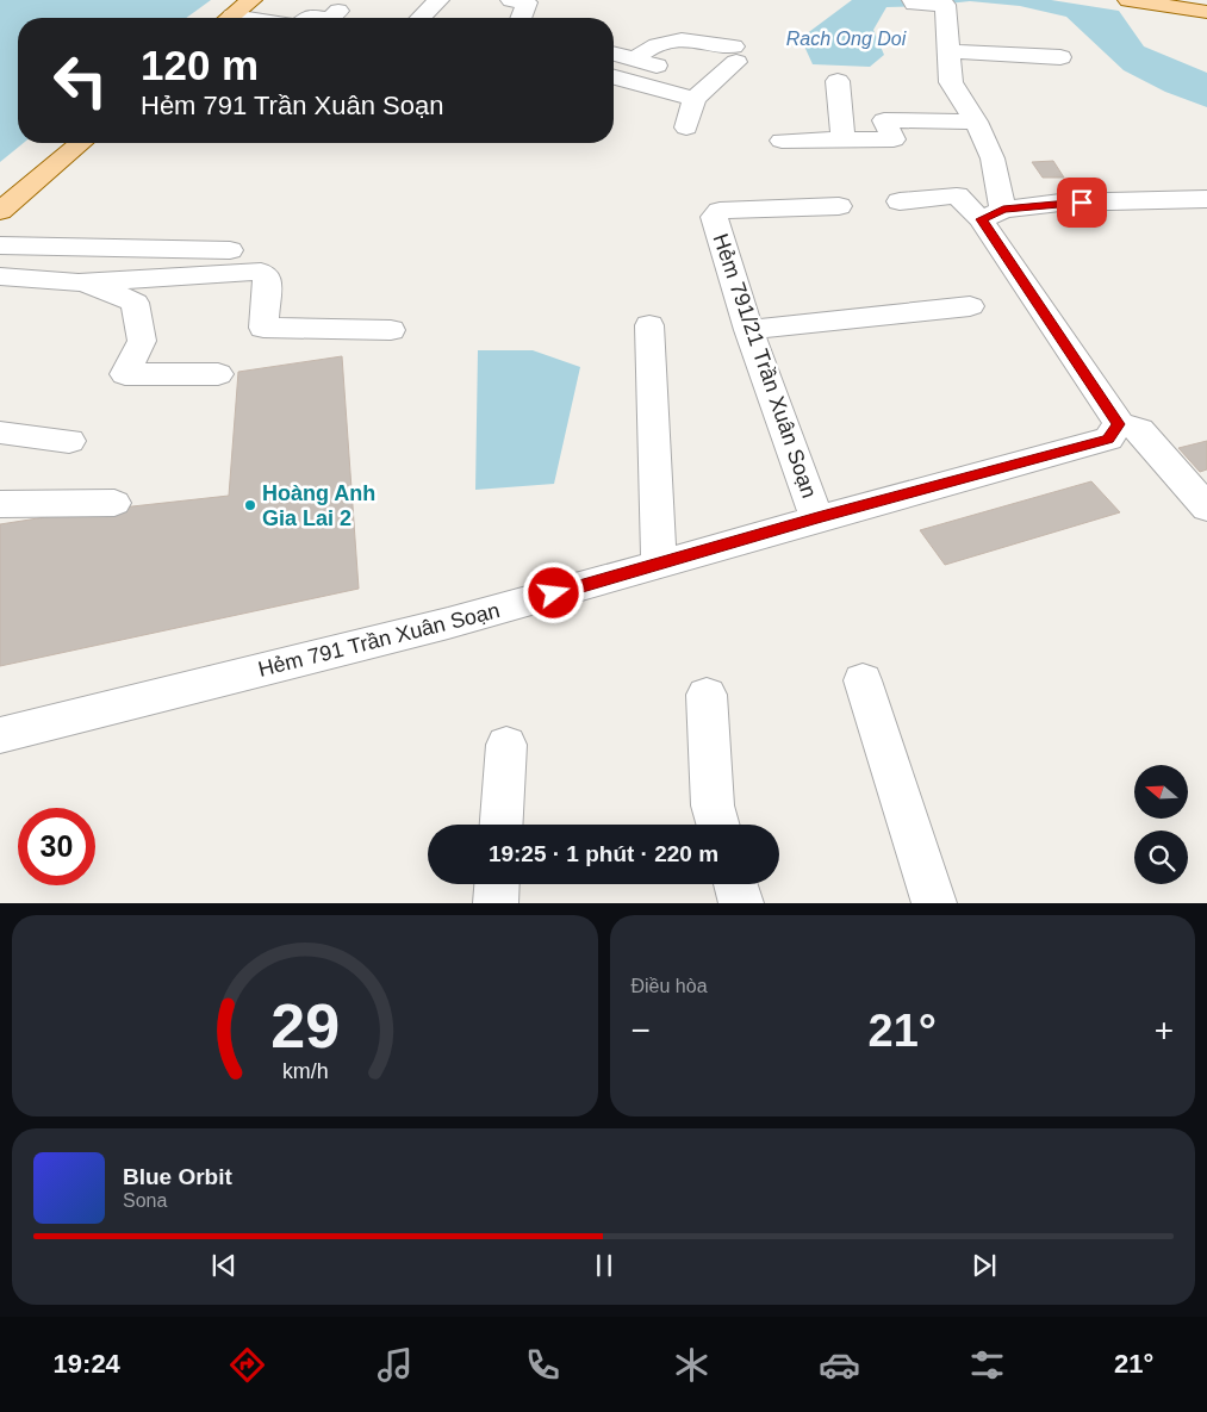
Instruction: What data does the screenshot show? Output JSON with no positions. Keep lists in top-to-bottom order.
{
  "streets": {
    "street": ["Hẻm 791/21 Trần Xuân Soạn", "Hẻm 791 Trần Xuân Soạn"]
  },
  "crossings": [
    ["Hẻm 791/21 Trần Xuân Soạn", "Hẻm 791 Trần Xuân Soạn"]
  ],
  "water": ["Rach Ong Doi"],
  "places": ["Hoàng Anh Gia Lai 2"],
  "north": "left",
  "page": {
    "turn": ["120 m", "Hẻm 791 Trần Xuân Soạn"],
    "limit": "30",
    "trip": "19:25 · 1 phút · 220 m",
    "tile": "Điều hòa",
    "heat": ["−", "21°", "+"],
    "song": ["Blue Orbit", "Sona"],
    "tabs": ["19:24", "21°"],
    "gauge": ["29", "km/h"]
  }
}
